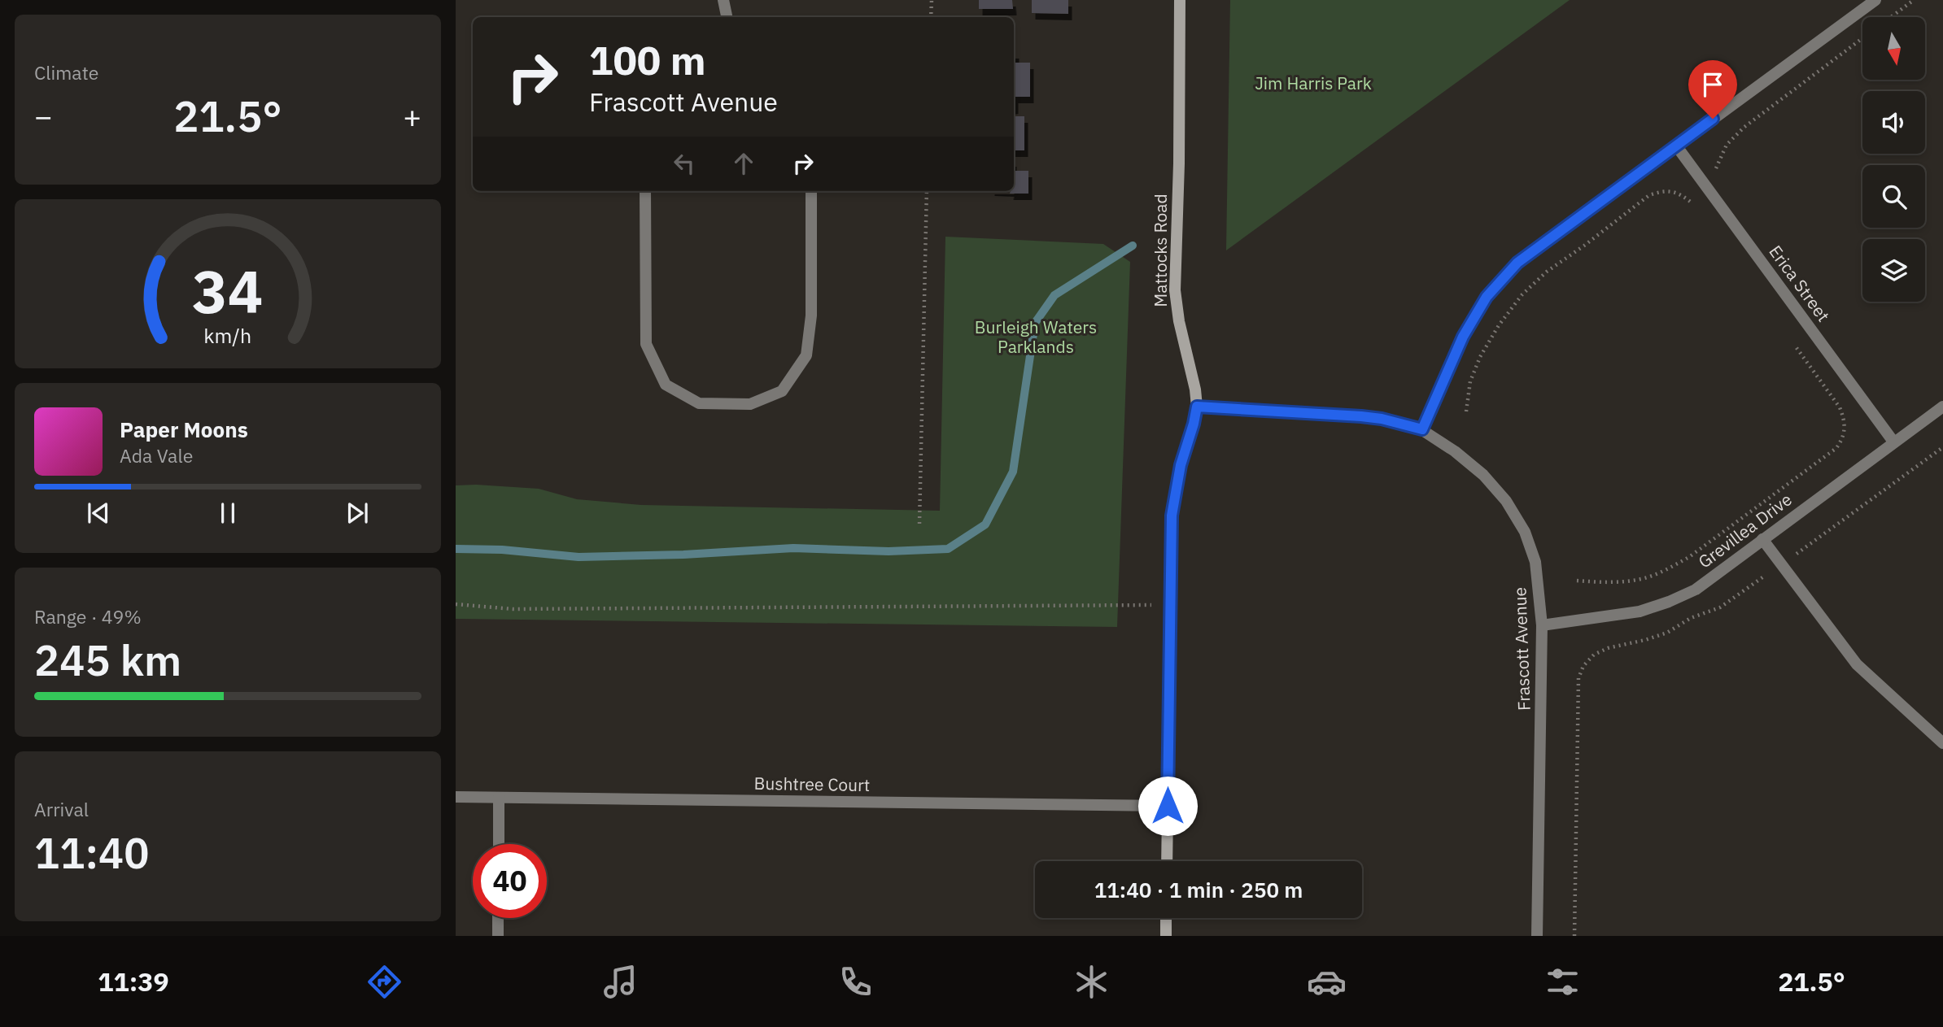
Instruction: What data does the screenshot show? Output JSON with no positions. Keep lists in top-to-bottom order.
{
  "streets": {
    "street": [
      "Mattocks Road",
      "Erica Street",
      "Grevillea Drive",
      "Frascott Avenue",
      "Bushtree Court"
    ]
  },
  "crossings": [
    ["Mattocks Road", "Frascott Avenue"],
    ["Mattocks Road", "Bushtree Court"],
    ["Erica Street", "Grevillea Drive"],
    ["Grevillea Drive", "Frascott Avenue"]
  ],
  "parks": ["Jim Harris Park", "Burleigh Waters Parklands"],
  "north": "bottom",
  "page": {
    "tile": [
      "Climate",
      ["Range · 49%", "245 km"],
      ["Arrival", "11:40"]
    ],
    "turn": ["100 m", "Frascott Avenue"],
    "heat": ["−", "21.5°", "+"],
    "song": ["Paper Moons", "Ada Vale"],
    "limit": "40",
    "trip": "11:40 · 1 min · 250 m",
    "tabs": ["11:39", "21.5°"],
    "gauge": ["34", "km/h"]
  }
}
